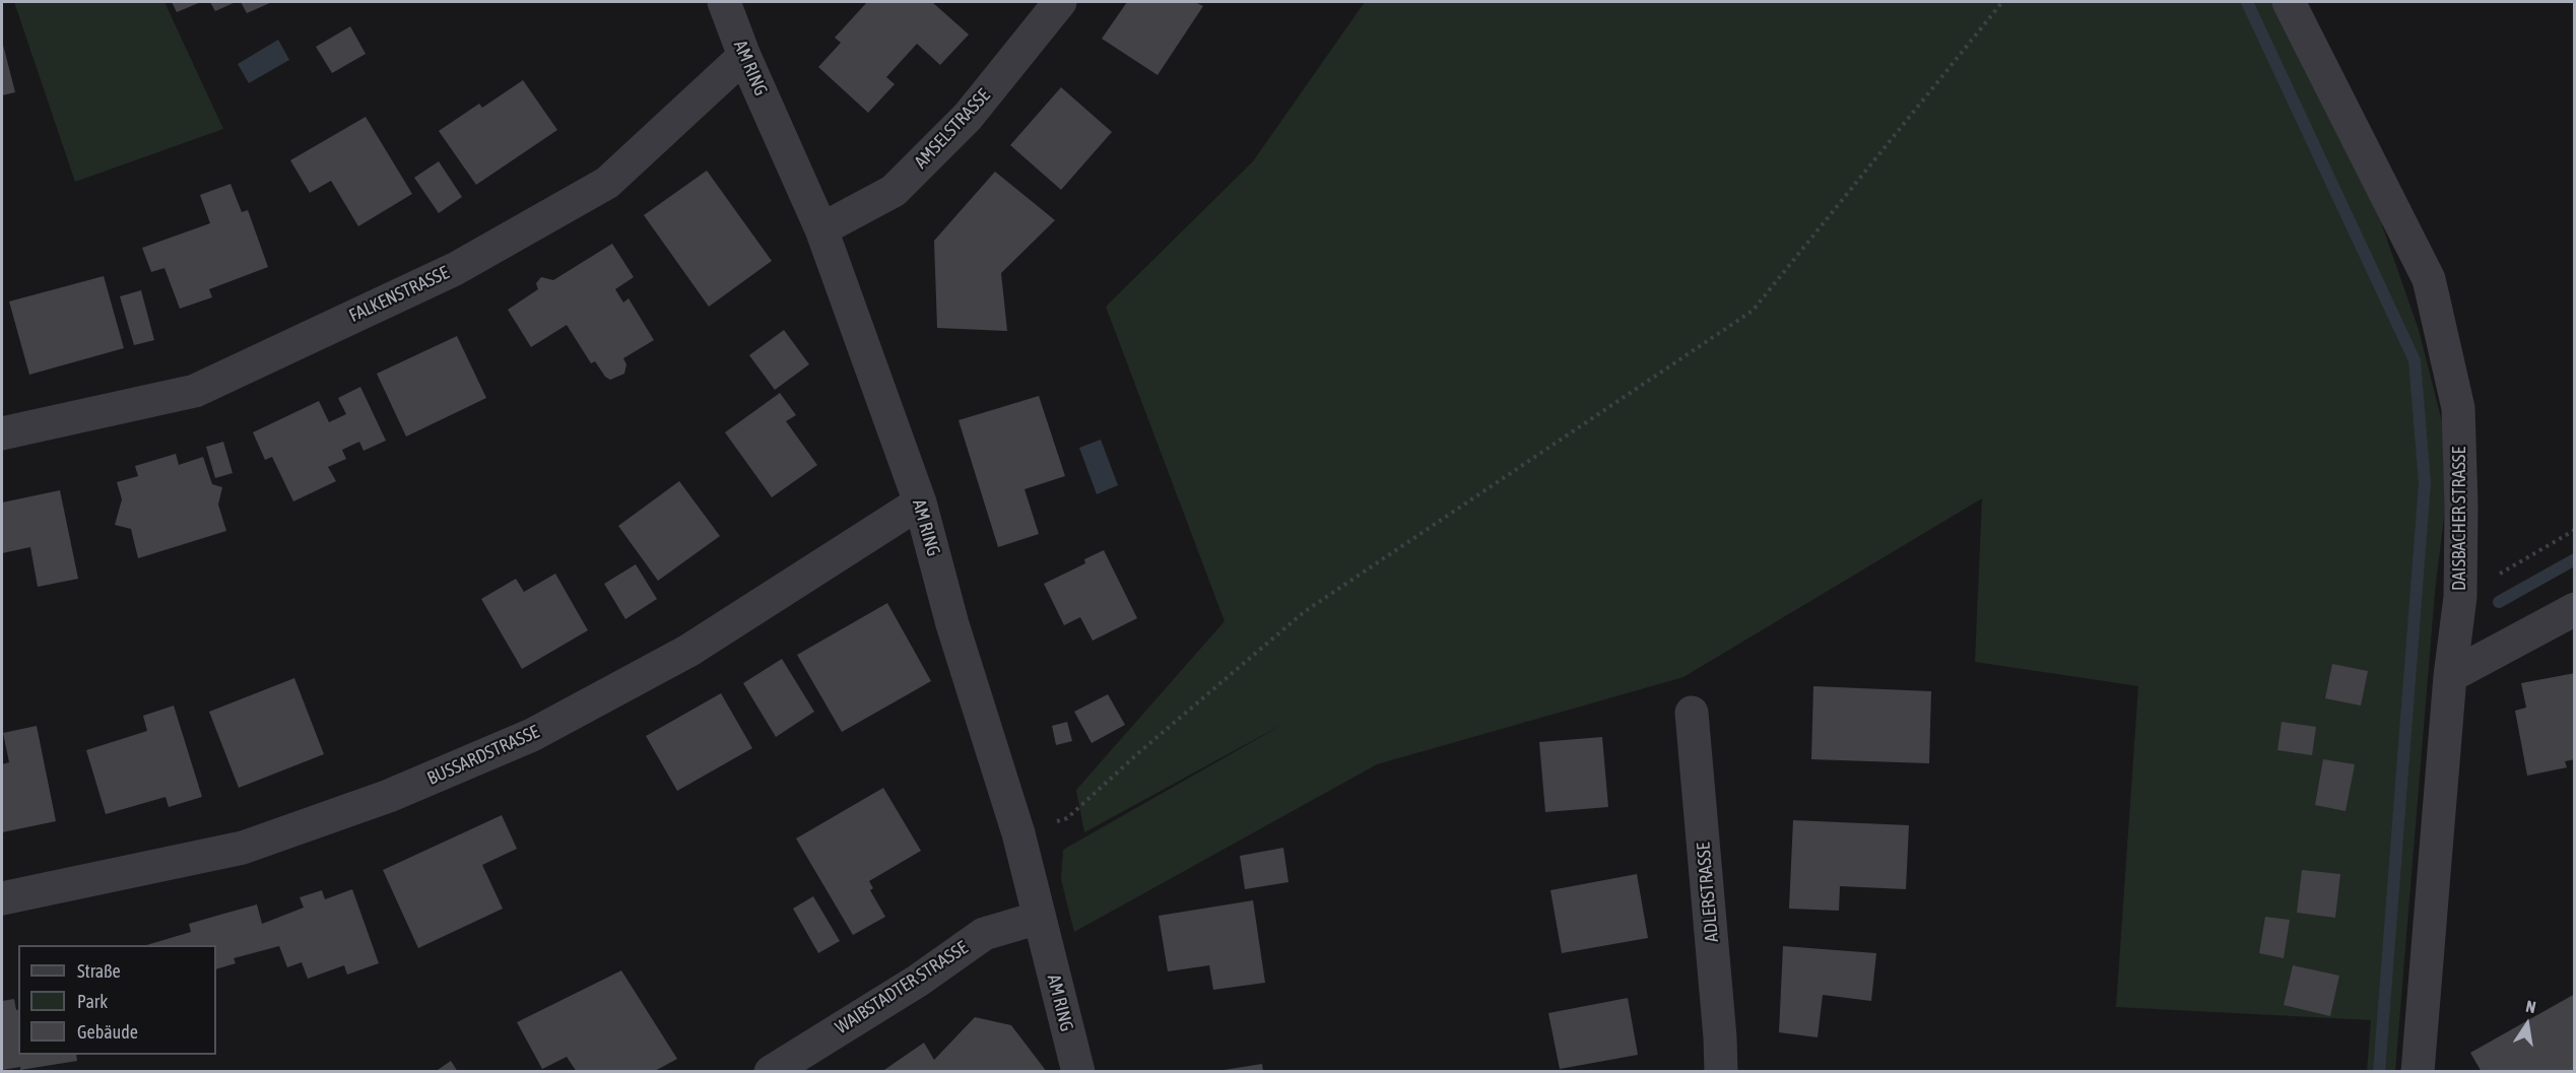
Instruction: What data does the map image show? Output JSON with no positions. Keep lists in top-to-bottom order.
{
  "streets": {
    "street": [
      "AM RING",
      "AMSELSTRASSE",
      "FALKENSTRASSE",
      "DAISBACHER STRASSE",
      "BUSSARDSTRASSE",
      "ADLERSTRASSE",
      "WAIBSTADTER STRASSE"
    ]
  },
  "crossings": [
    ["AM RING", "AMSELSTRASSE"],
    ["AM RING", "FALKENSTRASSE"],
    ["AM RING", "BUSSARDSTRASSE"],
    ["AM RING", "WAIBSTADTER STRASSE"]
  ],
  "legend": ["Straße", "Park", "Gebäude"],
  "north": "top"
}
